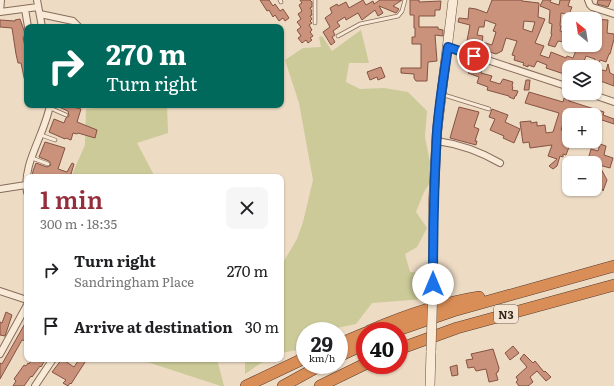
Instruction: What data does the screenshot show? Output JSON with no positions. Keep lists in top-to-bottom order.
{
  "streets": {
    "highway": ["N3"]
  },
  "north": "top left",
  "page": {
    "map_buttons": ["+", "−"],
    "turn": ["270 m", "Turn right"],
    "heading": ["1 min", "300 m · 18:35"],
    "list": [
      {
        "name": "Turn right",
        "note": "Sandringham Place",
        "value": "270 m"
      },
      {
        "name": "Arrive at destination",
        "value": "30 m"
      }
    ],
    "speed": "29 km/h",
    "limit": "40"
  }
}
